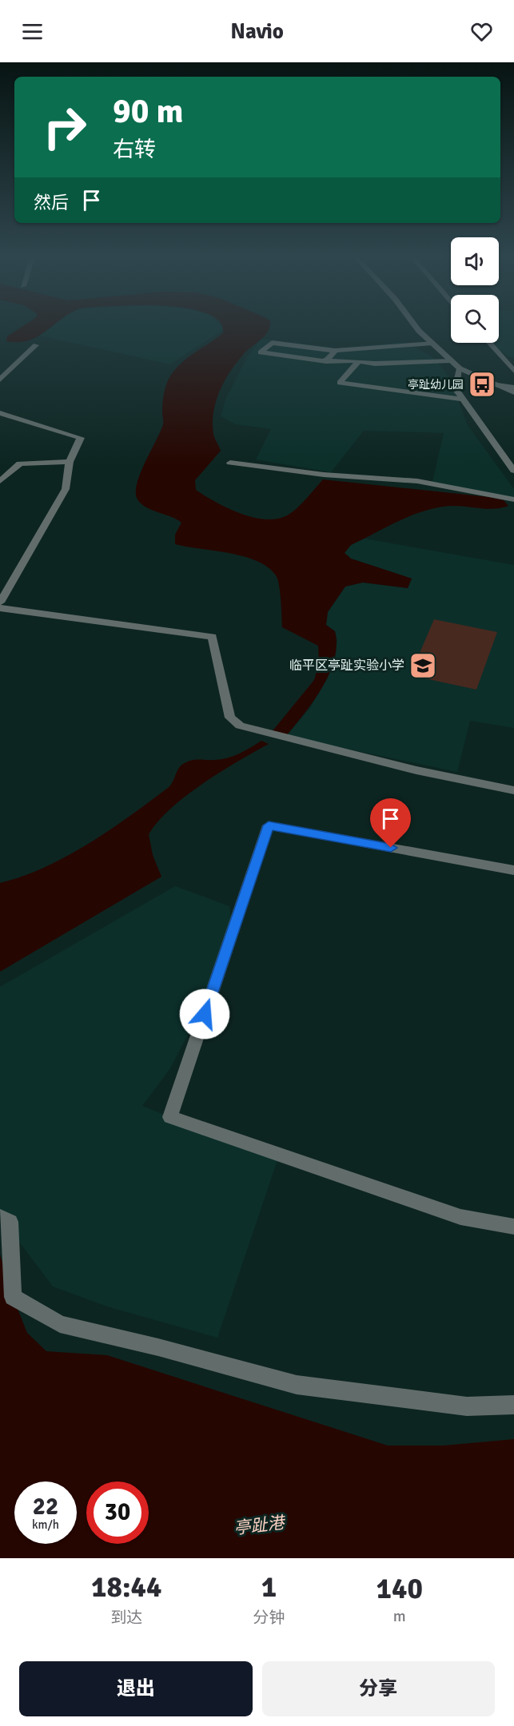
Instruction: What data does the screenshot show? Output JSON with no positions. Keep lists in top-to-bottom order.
{
  "water": ["亭趾港"],
  "places": {
    "bus stop": ["亭趾幼儿园"],
    "school or university": ["临平区亭趾实验小学"]
  },
  "page": {
    "header": "Navio",
    "turn": ["90 m", "右转"],
    "then": "然后",
    "speed": "22 km/h",
    "limit": "30",
    "eta": [
      "18:44",
      "到达",
      "1",
      "分钟",
      "140",
      "m"
    ],
    "buttons": ["退出", "分享"]
  }
}
